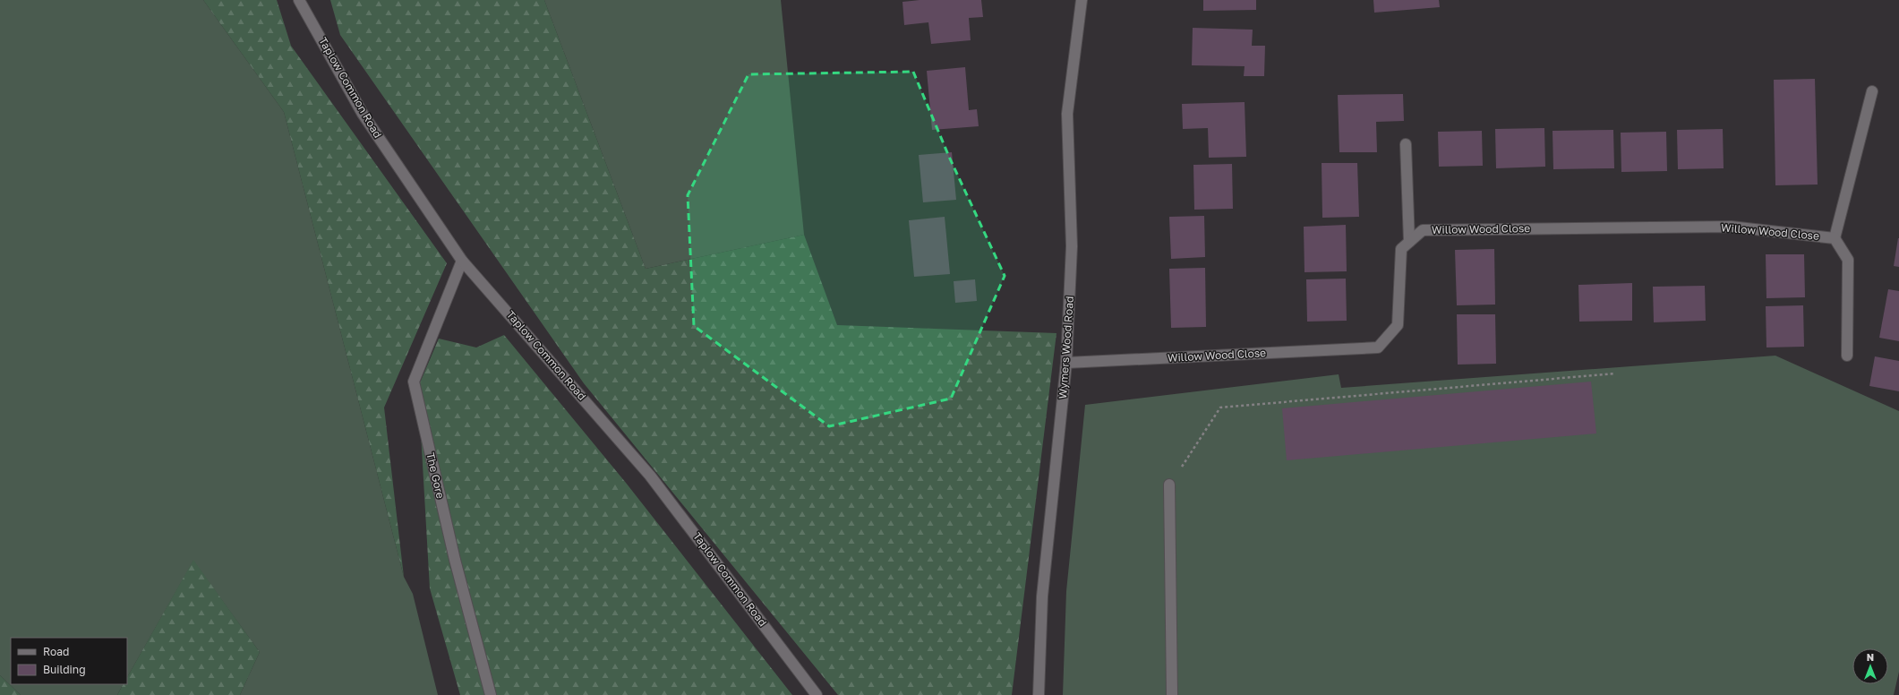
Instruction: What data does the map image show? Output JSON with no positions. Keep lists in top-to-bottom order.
{
  "streets": {
    "street": [
      "Taplow Common Road",
      "Willow Wood Close",
      "Wymers Wood Road",
      "The Gore"
    ]
  },
  "crossings": [
    ["Taplow Common Road", "The Gore"],
    ["Willow Wood Close", "Wymers Wood Road"]
  ],
  "legend": ["Road", "Building"],
  "north": "top"
}
